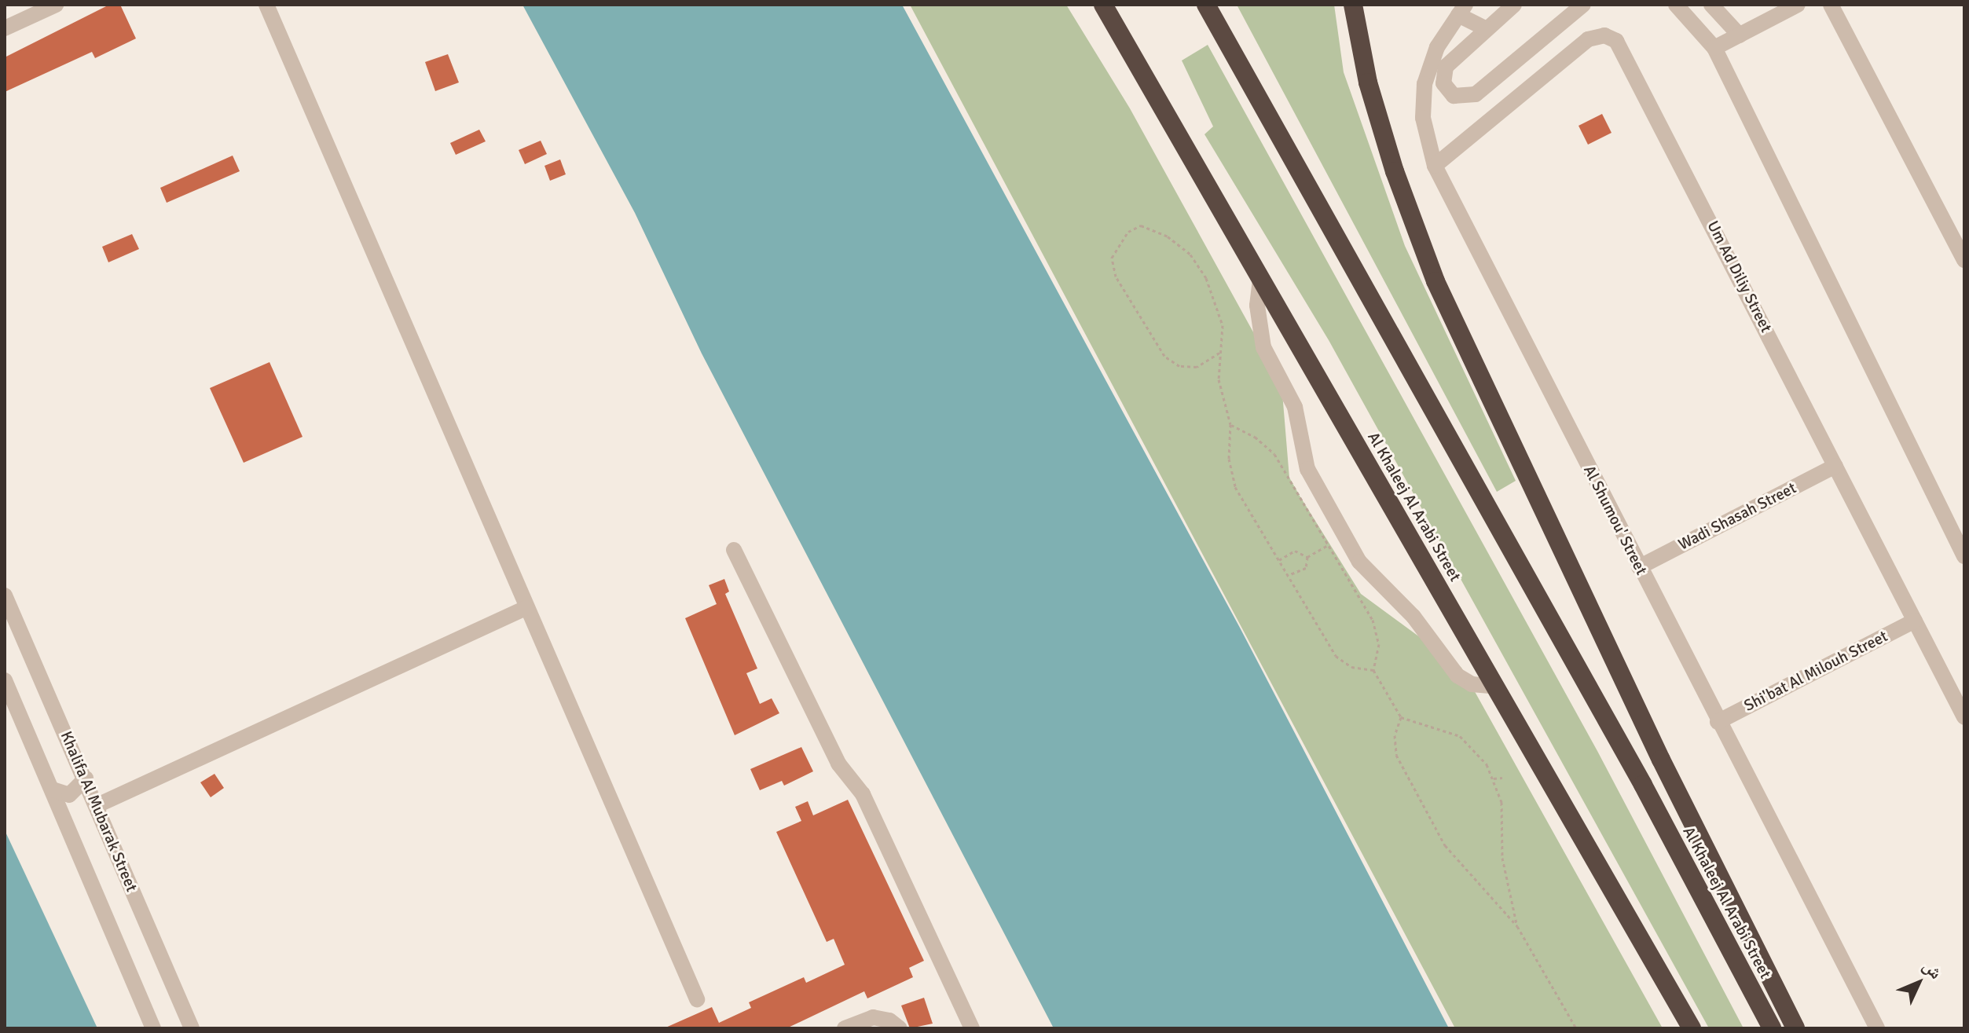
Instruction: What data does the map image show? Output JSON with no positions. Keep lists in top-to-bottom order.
{
  "streets": {
    "highway": ["Al Khaleej Al Arabi Street"],
    "street": [
      "Um Ad Diliy Street",
      "Wadi Shasah Street",
      "Al Shumou' Street",
      "Shi'bat Al Milouh Street",
      "Khalifa Al Mubarak Street"
    ]
  },
  "crossings": [
    ["Um Ad Diliy Street", "Wadi Shasah Street"],
    ["Um Ad Diliy Street", "Al Shumou' Street"],
    ["Um Ad Diliy Street", "Shi'bat Al Milouh Street"],
    ["Wadi Shasah Street", "Al Shumou' Street"],
    ["Al Shumou' Street", "Shi'bat Al Milouh Street"]
  ],
  "north": "top right"
}
